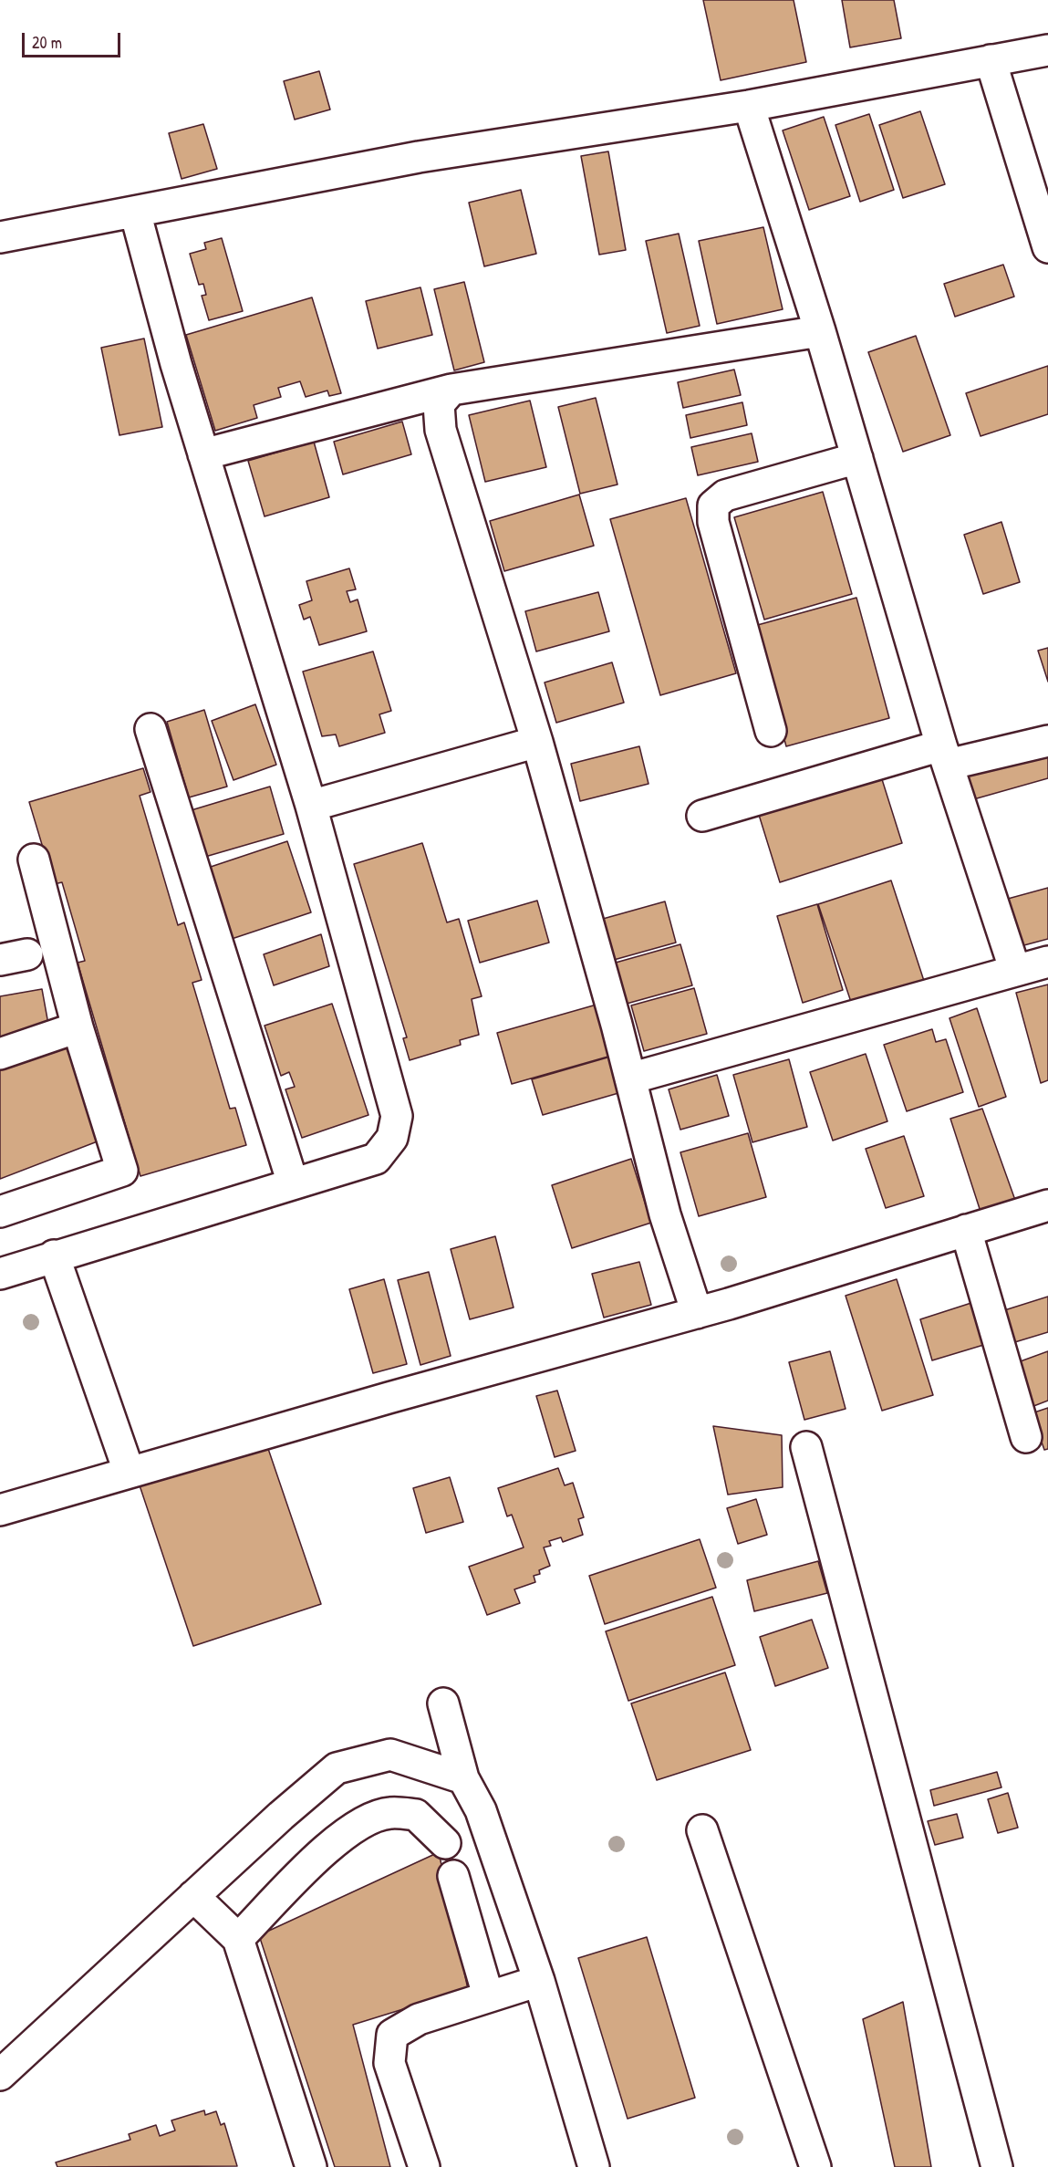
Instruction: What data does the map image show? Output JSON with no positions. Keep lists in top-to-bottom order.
{
  "scale_bar": "20 m"
}
